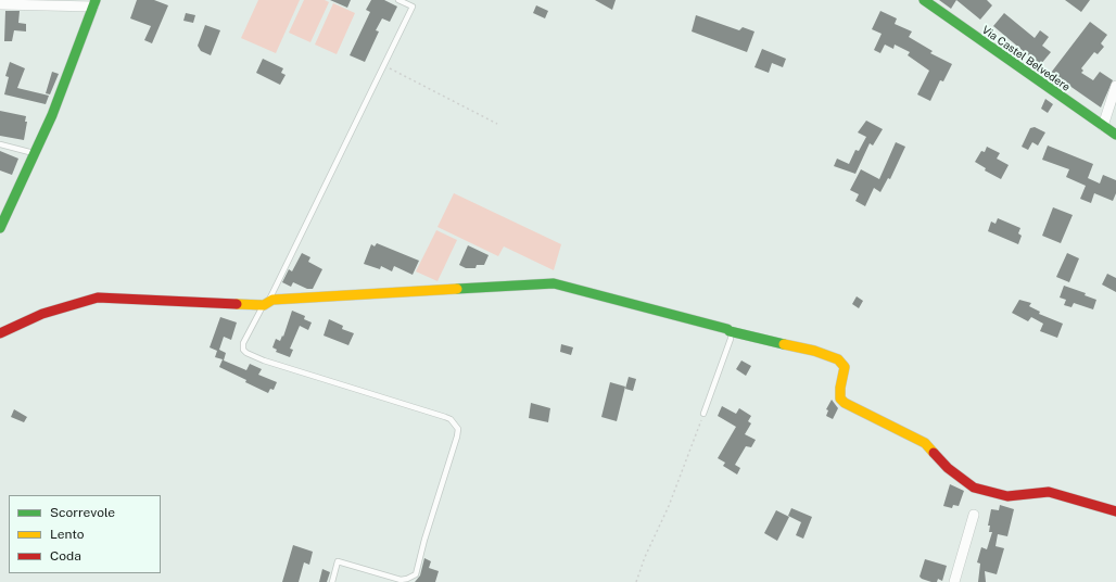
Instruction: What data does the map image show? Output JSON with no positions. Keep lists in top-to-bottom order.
{
  "streets": {
    "street": ["Via Castel Belvedere"]
  },
  "legend": ["Scorrevole", "Lento", "Coda"]
}
